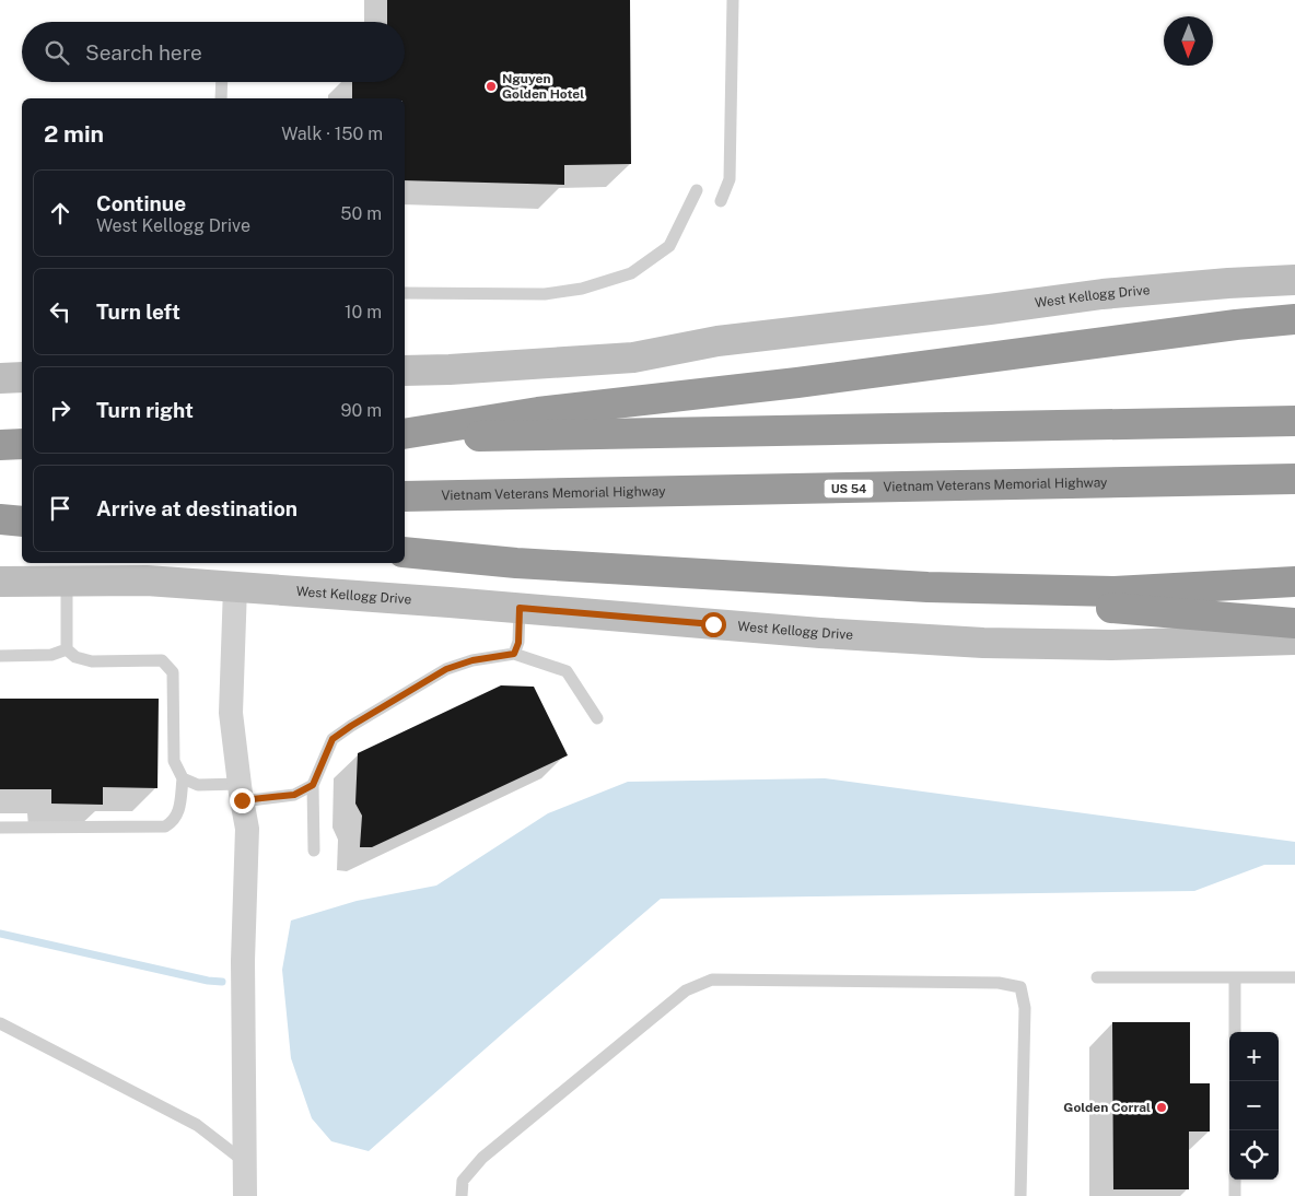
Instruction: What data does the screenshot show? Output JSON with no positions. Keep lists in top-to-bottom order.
{
  "streets": {
    "highway": ["Vietnam Veterans Memorial Highway", "US 54"],
    "main road": ["West Kellogg Drive"]
  },
  "places": ["Nguyen Golden Hotel", "Golden Corral"],
  "north": "bottom",
  "page": {
    "search": "Search here",
    "heading": ["2 min", "Walk · 150 m"],
    "list": [
      ["Continue", "West Kellogg Drive", "50 m"],
      ["Turn left", "10 m"],
      ["Turn right", "90 m"],
      "Arrive at destination"
    ],
    "map_buttons": ["+", "−"]
  }
}
